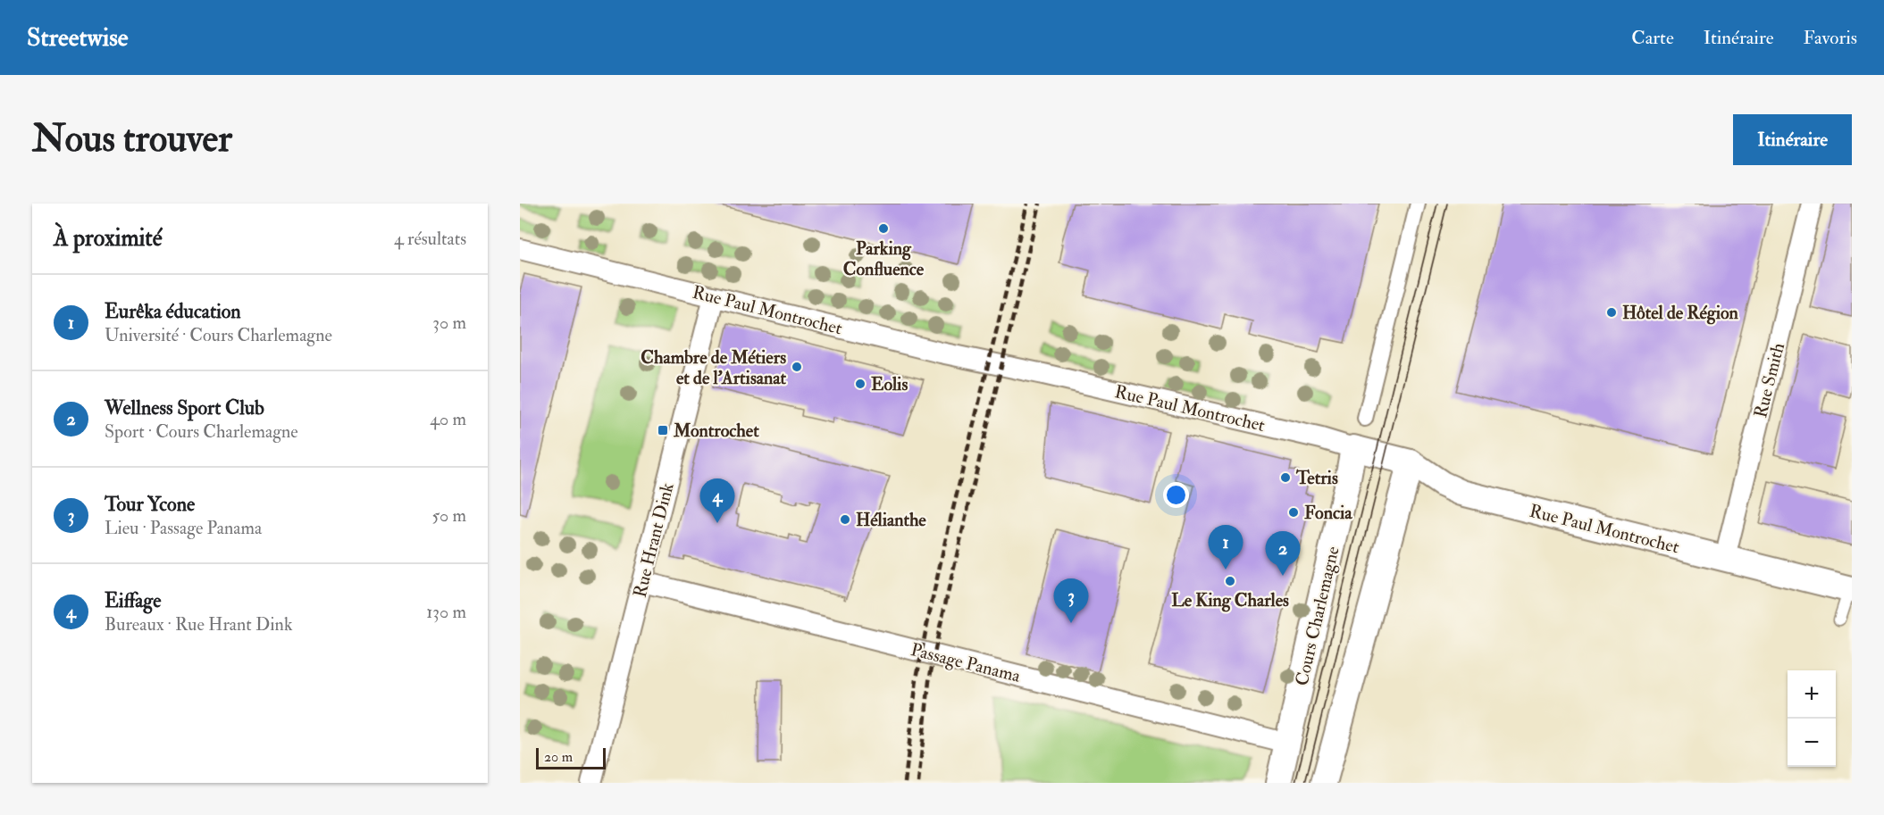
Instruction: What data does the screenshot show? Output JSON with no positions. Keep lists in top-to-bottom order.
{
  "streets": {
    "street": [
      "Rue Paul Montrochet",
      "Rue Smith",
      "Rue Hrant Dink",
      "Cours Charlemagne",
      "Passage Panama"
    ]
  },
  "crossings": [
    ["Rue Paul Montrochet", "Rue Smith"],
    ["Rue Paul Montrochet", "Rue Hrant Dink"],
    ["Rue Paul Montrochet", "Cours Charlemagne"],
    ["Rue Hrant Dink", "Passage Panama"],
    ["Cours Charlemagne", "Passage Panama"]
  ],
  "places": {
    "other": [
      "Parking Confluence",
      "Hôtel de Région",
      "Chambre de Métiers et de l'Artisanat",
      "Eolis",
      "Tetris",
      "Foncia",
      "Hélianthe",
      "Le King Charles"
    ],
    "transit": ["Montrochet"]
  },
  "scale_bar": "20 m",
  "page": {
    "header": "Streetwise",
    "nav": ["Carte", "Itinéraire", "Favoris"],
    "buttons": "Itinéraire",
    "title": "Nous trouver",
    "heading": ["À proximité", "4 résultats"],
    "list": [
      {
        "mark": "1",
        "name": "Eurêka éducation",
        "note": "Université · Cours Charlemagne",
        "value": "30 m"
      },
      {
        "mark": "2",
        "name": "Wellness Sport Club",
        "note": "Sport · Cours Charlemagne",
        "value": "40 m"
      },
      {
        "mark": "3",
        "name": "Tour Ycone",
        "note": "Lieu · Passage Panama",
        "value": "50 m"
      },
      {
        "mark": "4",
        "name": "Eiffage",
        "note": "Bureaux · Rue Hrant Dink",
        "value": "130 m"
      }
    ],
    "pins": [
      "4",
      "1",
      "2",
      "3"
    ],
    "map_buttons": ["+", "−"],
    "scale": "20 m"
  }
}
